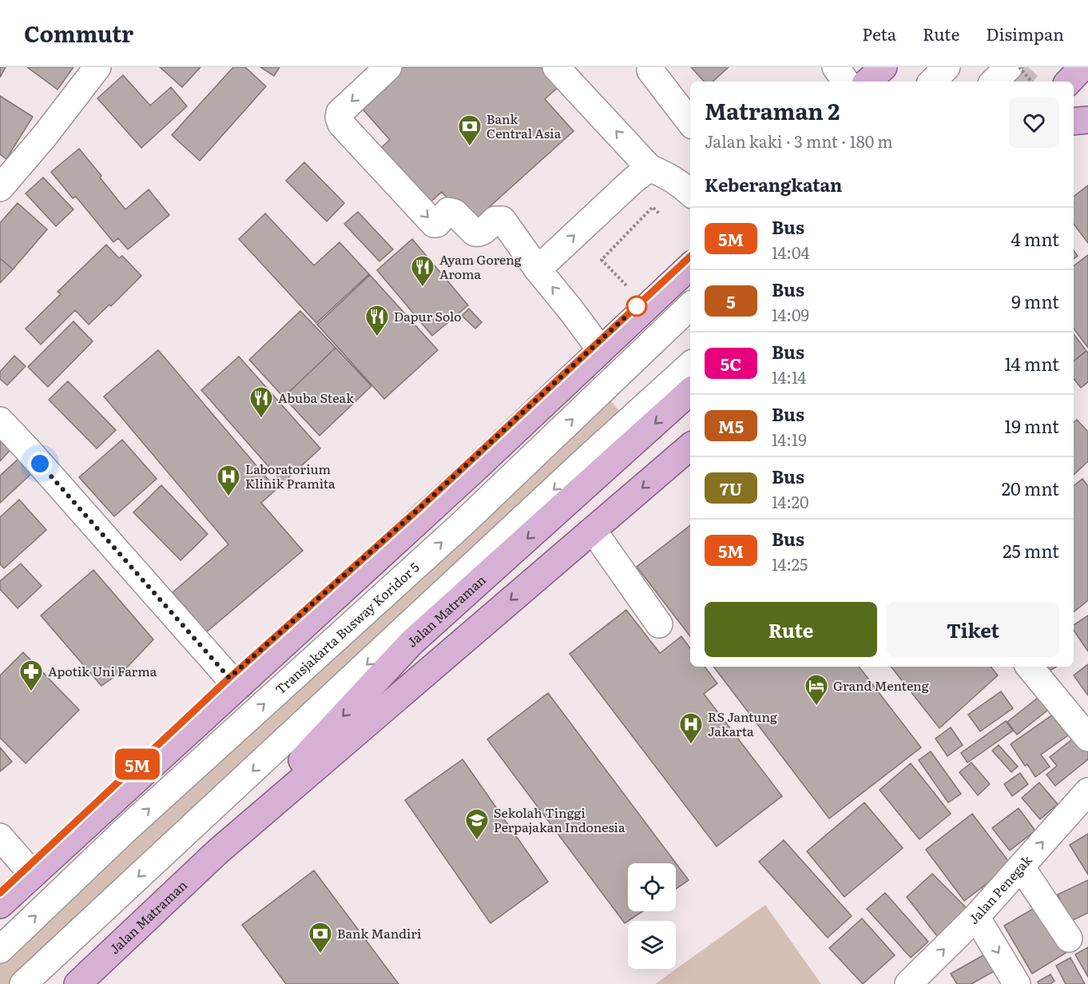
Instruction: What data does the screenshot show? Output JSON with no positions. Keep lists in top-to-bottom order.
{
  "streets": {
    "main road": ["Jalan Matraman"],
    "street": ["Transjakarta Busway Koridor 5", "Jalan Penegak"]
  },
  "one_way": ["Jalan Penegak"],
  "places": {
    "bank": ["Bank Central Asia", "Bank Mandiri"],
    "restaurant": ["Ayam Goreng Aroma", "Dapur Solo", "Abuba Steak"],
    "hospital": ["Laboratorium Klinik Pramita", "RS Jantung Jakarta"],
    "pharmacy": ["Apotik Uni Farma"],
    "hotel": ["Grand Menteng"],
    "school or university": ["Sekolah Tinggi Perpajakan Indonesia"]
  },
  "lines": ["bus line 5M"],
  "page": {
    "header": "Commutr",
    "nav": ["Peta", "Rute", "Disimpan"],
    "on_map": "5M",
    "heading": [
      ["Matraman 2", "Jalan kaki · 3 mnt · 180 m"],
      "Keberangkatan"
    ],
    "list": [
      {
        "mark": "5M",
        "name": "Bus",
        "note": "14:04",
        "value": "4 mnt"
      },
      {
        "mark": "5",
        "name": "Bus",
        "note": "14:09",
        "value": "9 mnt"
      },
      {
        "mark": "5C",
        "name": "Bus",
        "note": "14:14",
        "value": "14 mnt"
      },
      {
        "mark": "M5",
        "name": "Bus",
        "note": "14:19",
        "value": "19 mnt"
      },
      {
        "mark": "7U",
        "name": "Bus",
        "note": "14:20",
        "value": "20 mnt"
      },
      {
        "mark": "5M",
        "name": "Bus",
        "note": "14:25",
        "value": "25 mnt"
      }
    ],
    "buttons": ["Rute", "Tiket"]
  }
}
